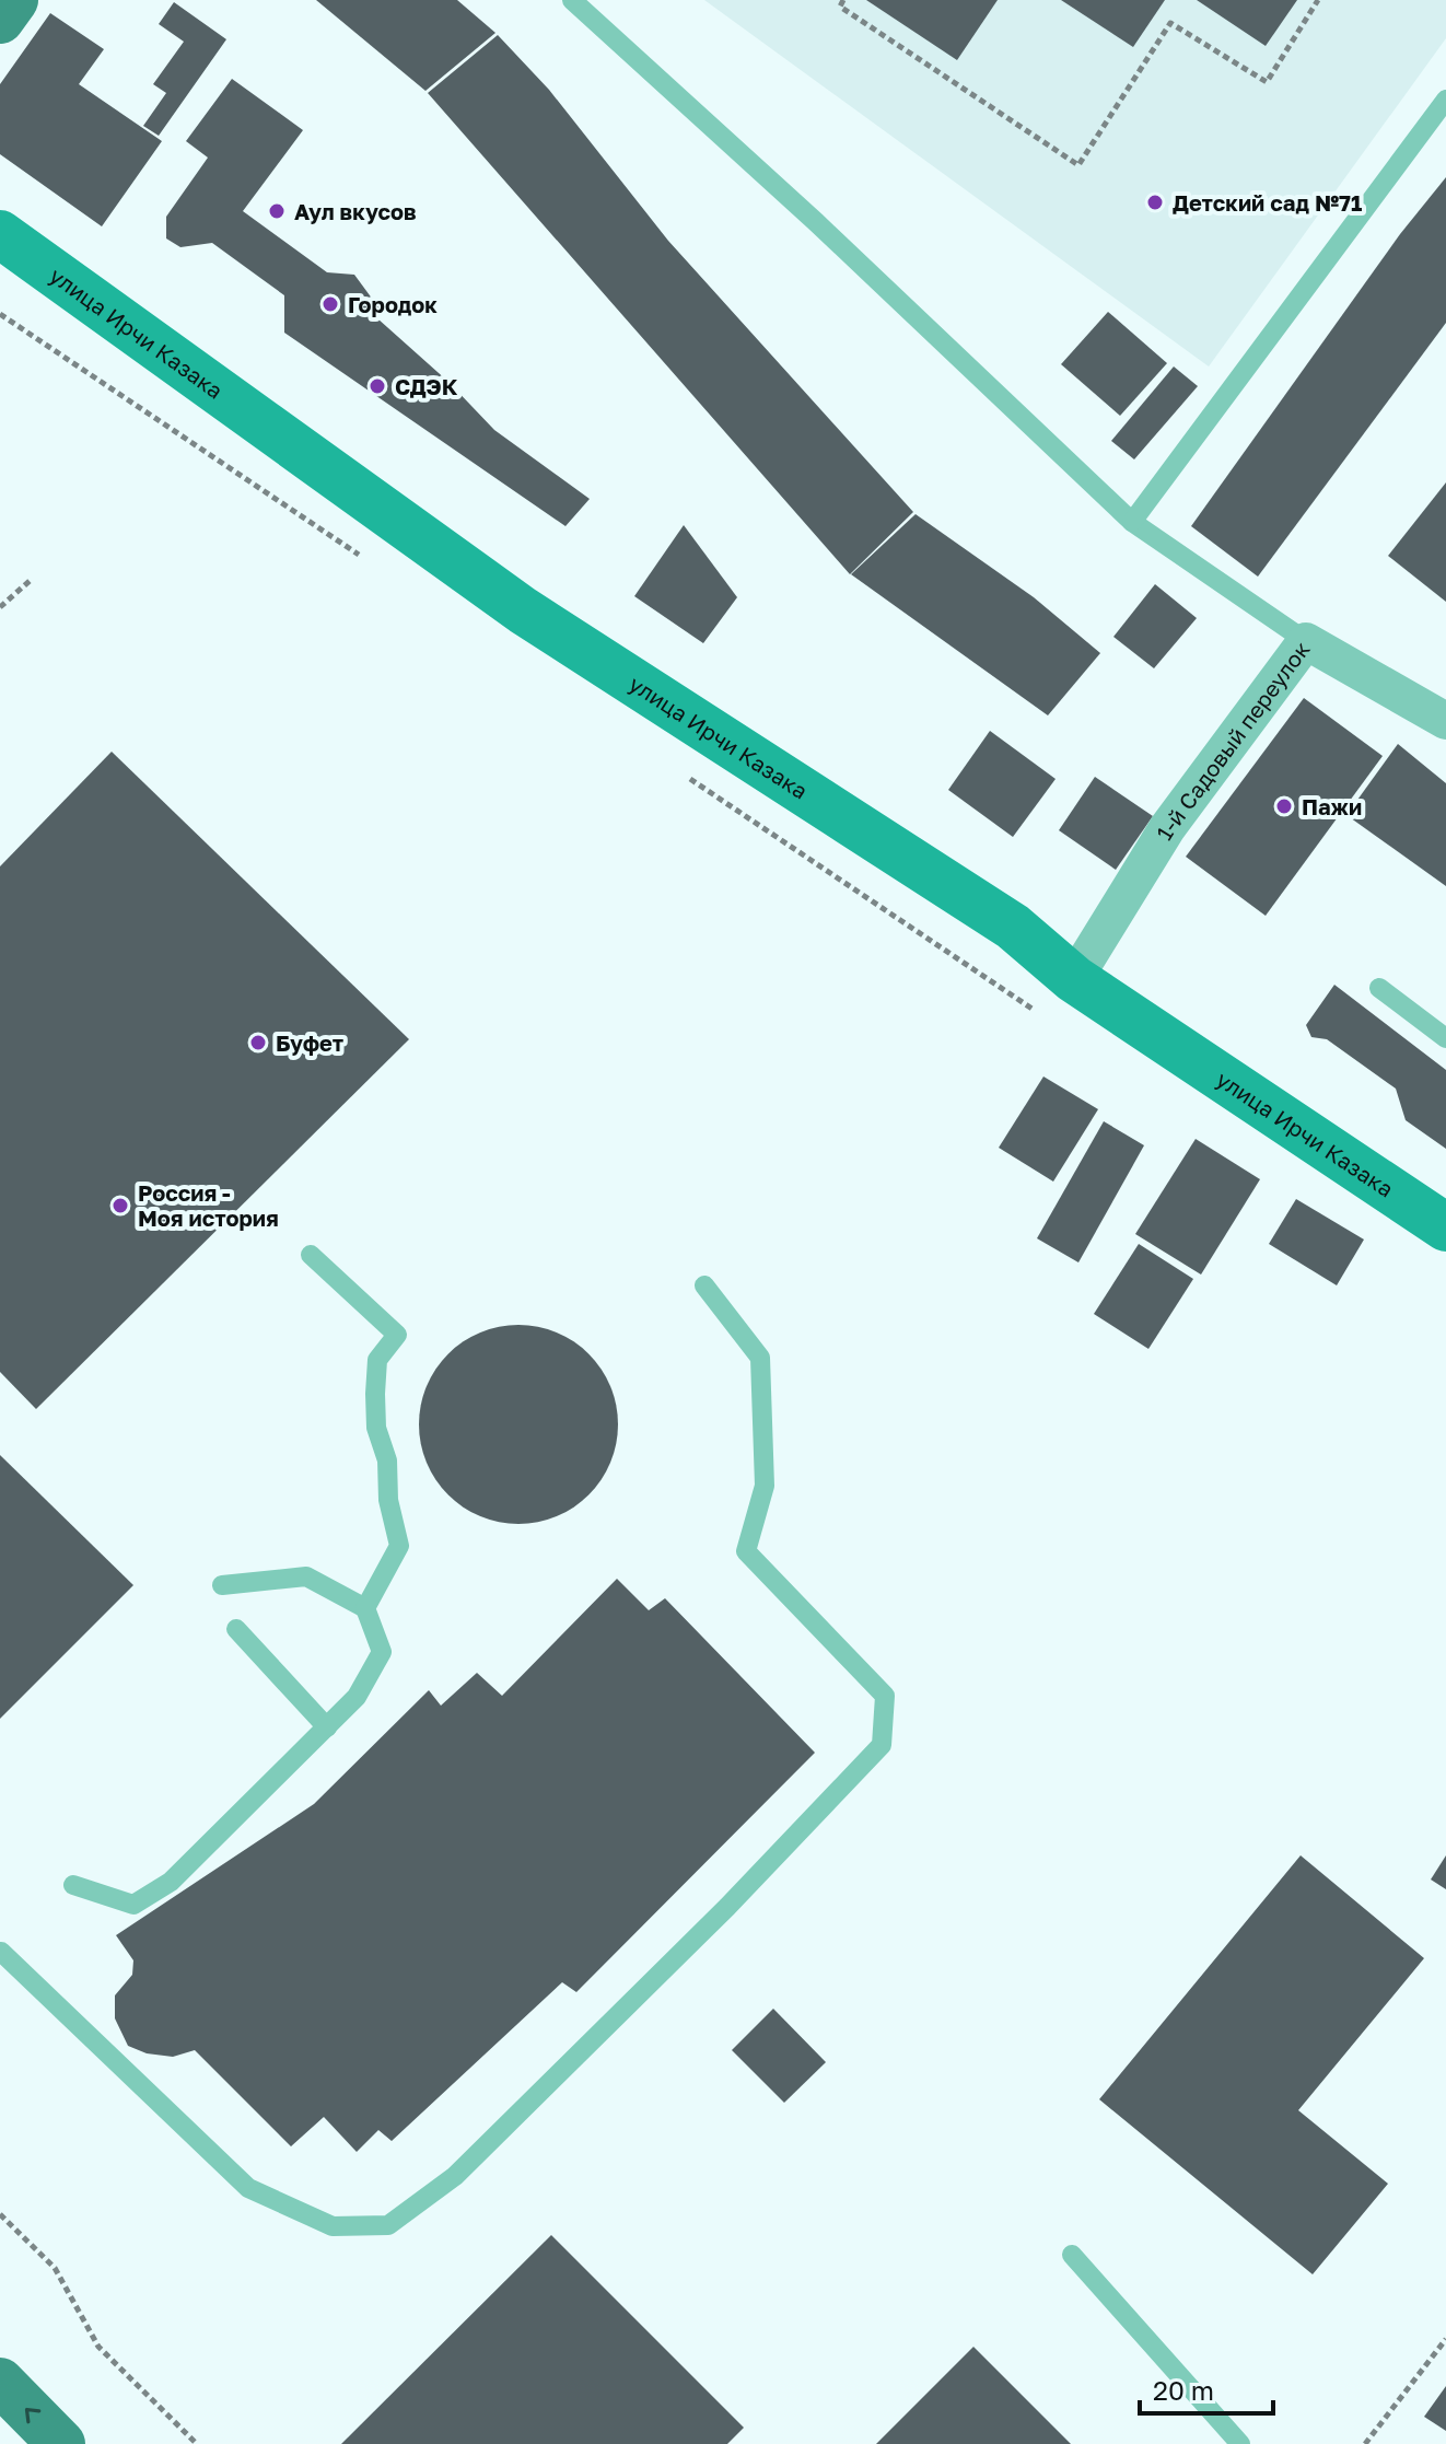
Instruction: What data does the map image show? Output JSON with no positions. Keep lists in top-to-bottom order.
{
  "streets": {
    "main road": ["улица Ирчи Казака"],
    "street": ["1-й Садовый переулок"]
  },
  "crossings": [
    ["улица Ирчи Казака", "1-й Садовый переулок"]
  ],
  "places": [
    "Детский сад №71",
    "Аул вкусов",
    "Городок",
    "СДЭК",
    "Пажи",
    "Буфет",
    "Россия - Моя история"
  ],
  "scale_bar": "20 m"
}
